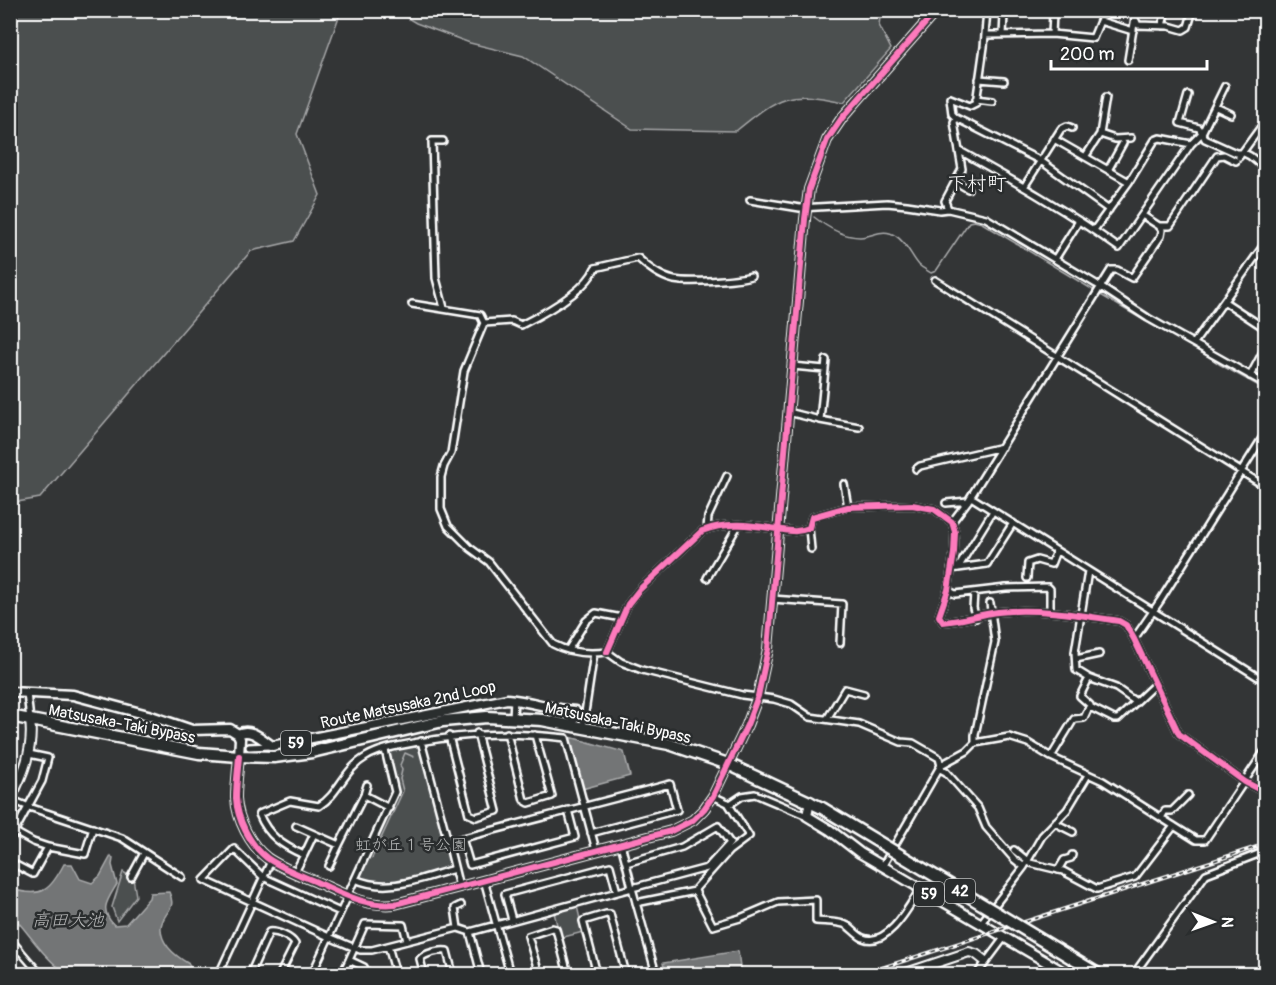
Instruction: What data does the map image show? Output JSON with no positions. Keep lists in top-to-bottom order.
{
  "streets": {
    "highway": ["Matsusaka-Taki Bypass", "42"],
    "main road": ["Route Matsusaka 2nd Loop", "59"]
  },
  "crossings": [
    ["Route Matsusaka 2nd Loop", "Matsusaka-Taki Bypass"],
    ["Route Matsusaka 2nd Loop", "59"]
  ],
  "districts": ["下村町"],
  "water": ["高田大池"],
  "parks": ["虹が丘１号公園"],
  "scale_bar": "200 m",
  "north": "right"
}
